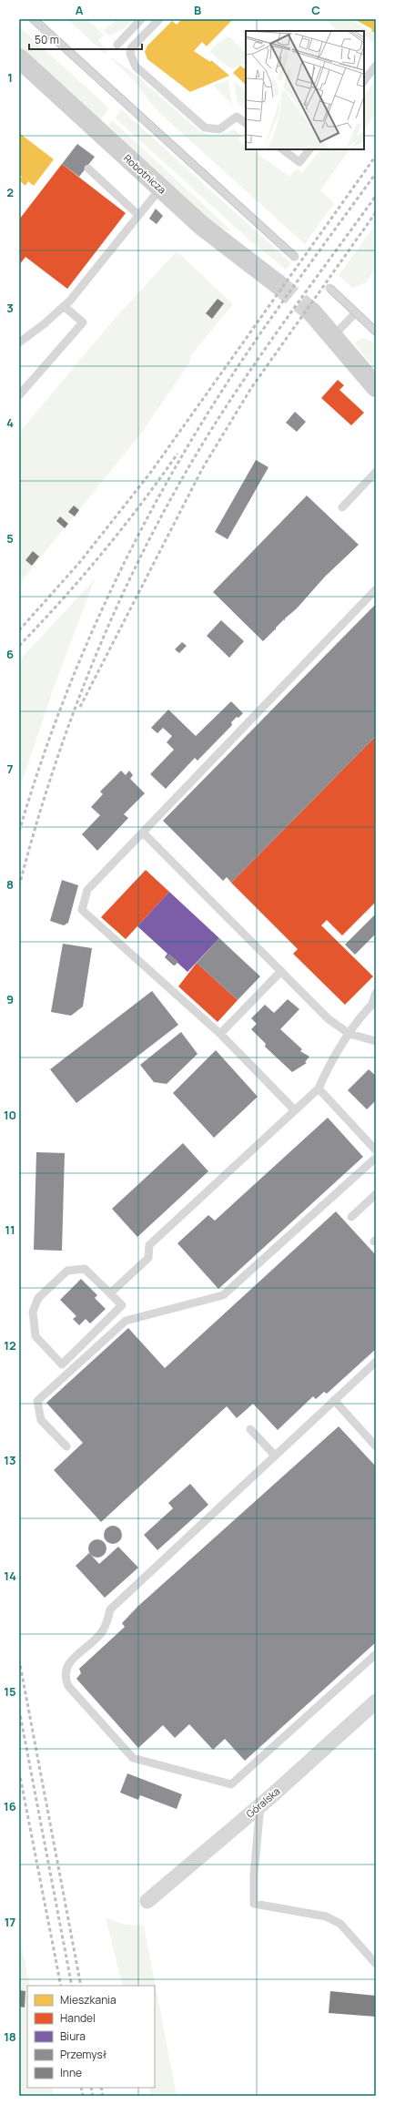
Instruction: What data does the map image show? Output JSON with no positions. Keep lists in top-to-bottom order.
{
  "streets": {
    "street": ["Robotnicza", "Góralska"]
  },
  "legend": [
    "Mieszkania",
    "Handel",
    "Biura",
    "Przemysł",
    "Inne"
  ],
  "scale_bar": "50 m",
  "grid": {
    "columns": ["A", "B", "C"],
    "rows": [
      "1",
      "2",
      "3",
      "4",
      "5",
      "6",
      "7",
      "8",
      "9",
      "10",
      "11",
      "12",
      "13",
      "14",
      "15",
      "16",
      "17",
      "18"
    ]
  }
}
